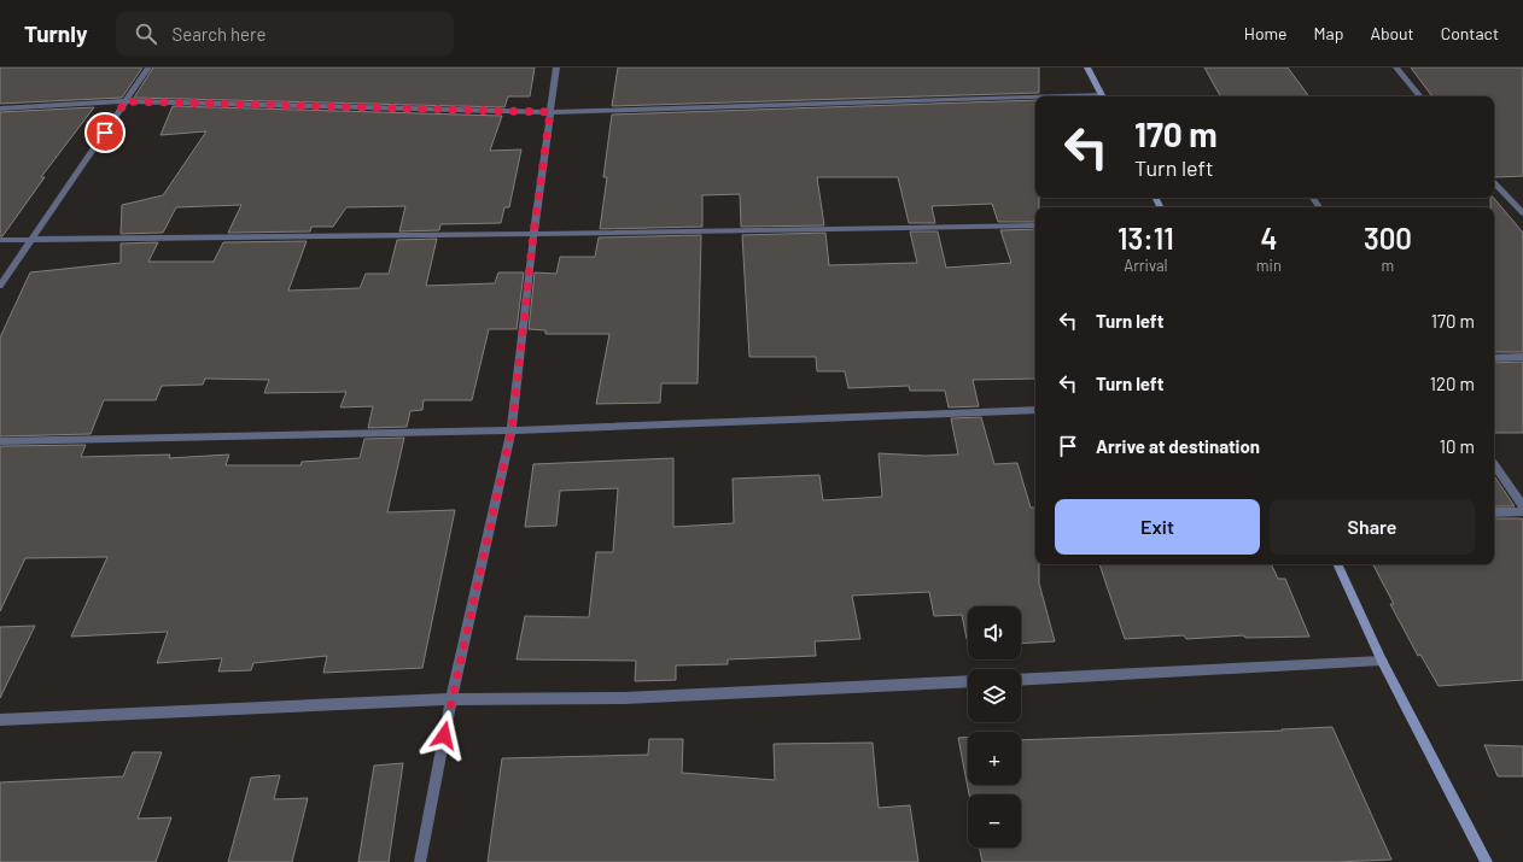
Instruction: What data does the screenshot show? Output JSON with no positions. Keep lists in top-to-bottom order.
{
  "page": {
    "header": "Turnly",
    "search": "Search here",
    "nav": [
      "Home",
      "Map",
      "About",
      "Contact"
    ],
    "turn": ["170 m", "Turn left"],
    "eta": [
      "13:11",
      "Arrival",
      "4",
      "min",
      "300",
      "m"
    ],
    "list": [
      {
        "name": "Turn left",
        "value": "170 m"
      },
      {
        "name": "Turn left",
        "value": "120 m"
      },
      {
        "name": "Arrive at destination",
        "value": "10 m"
      }
    ],
    "buttons": ["Exit", "Share"],
    "map_buttons": ["+", "−"]
  }
}
